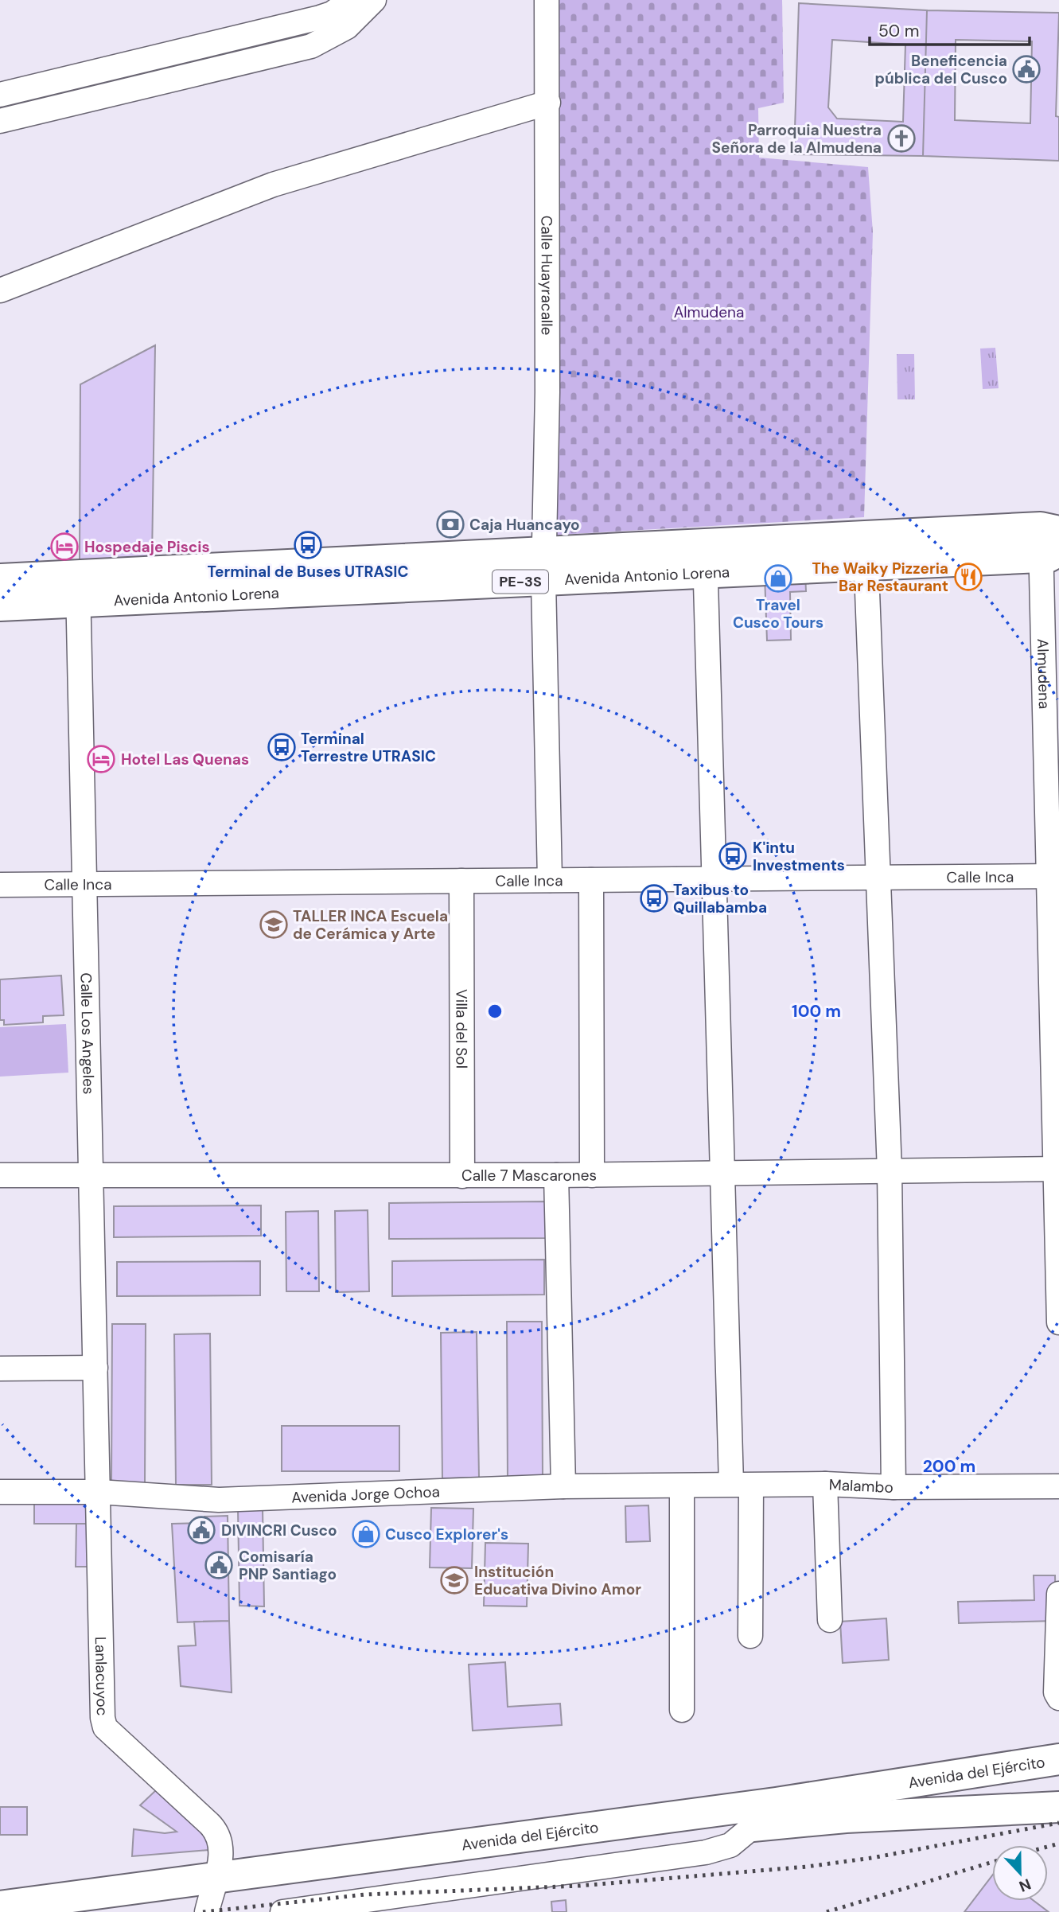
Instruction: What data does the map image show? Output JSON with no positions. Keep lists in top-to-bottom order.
{
  "streets": {
    "main road": ["Avenida Antonio Lorena", "PE-3S", "Avenida del Ejército"],
    "street": [
      "Calle Huayracalle",
      "Almudena",
      "Calle Inca",
      "Villa del Sol",
      "Calle Los Angeles",
      "Calle 7 Mascarones",
      "Malambo",
      "Avenida Jorge Ochoa",
      "Lanlacuyoc"
    ]
  },
  "crossings": [
    ["Calle Huayracalle", "Avenida Antonio Lorena"],
    ["Calle Huayracalle", "Calle Inca"],
    ["Avenida Antonio Lorena", "Almudena"],
    ["Avenida Antonio Lorena", "Calle Los Angeles"],
    ["Almudena", "Calle Inca"],
    ["Almudena", "Calle 7 Mascarones"],
    ["Calle Inca", "Villa del Sol"],
    ["Calle Inca", "Calle Los Angeles"],
    ["Villa del Sol", "Calle 7 Mascarones"],
    ["Calle Los Angeles", "Calle 7 Mascarones"],
    ["Calle Los Angeles", "Avenida Jorge Ochoa"],
    ["Calle Los Angeles", "Lanlacuyoc"],
    ["Malambo", "Avenida Jorge Ochoa"],
    ["Avenida Jorge Ochoa", "Lanlacuyoc"],
    ["Lanlacuyoc", "Avenida del Ejército"]
  ],
  "parks": ["Almudena"],
  "places": {
    "public building": ["Beneficencia pública del Cusco", "DIVINCRI Cusco", "Comisaría PNP Santiago"],
    "church": ["Parroquia Nuestra Señora de la Almudena"],
    "bank": ["Caja Huancayo"],
    "bus stop": [
      "Terminal de Buses UTRASIC",
      "Terminal Terrestre UTRASIC",
      "K'intu Investments",
      "Taxibus to Quillabamba"
    ],
    "hotel": ["Hospedaje Piscis", "Hotel Las Quenas"],
    "restaurant": ["The Waiky Pizzeria Bar Restaurant"],
    "shop": ["Travel Cusco Tours", "Cusco Explorer's"],
    "school or university": ["TALLER INCA Escuela de Cerámica y Arte", "Institución Educativa Divino Amor"]
  },
  "scale_bar": "50 m",
  "north": "bottom",
  "rings": ["100 m", "200 m"]
}
